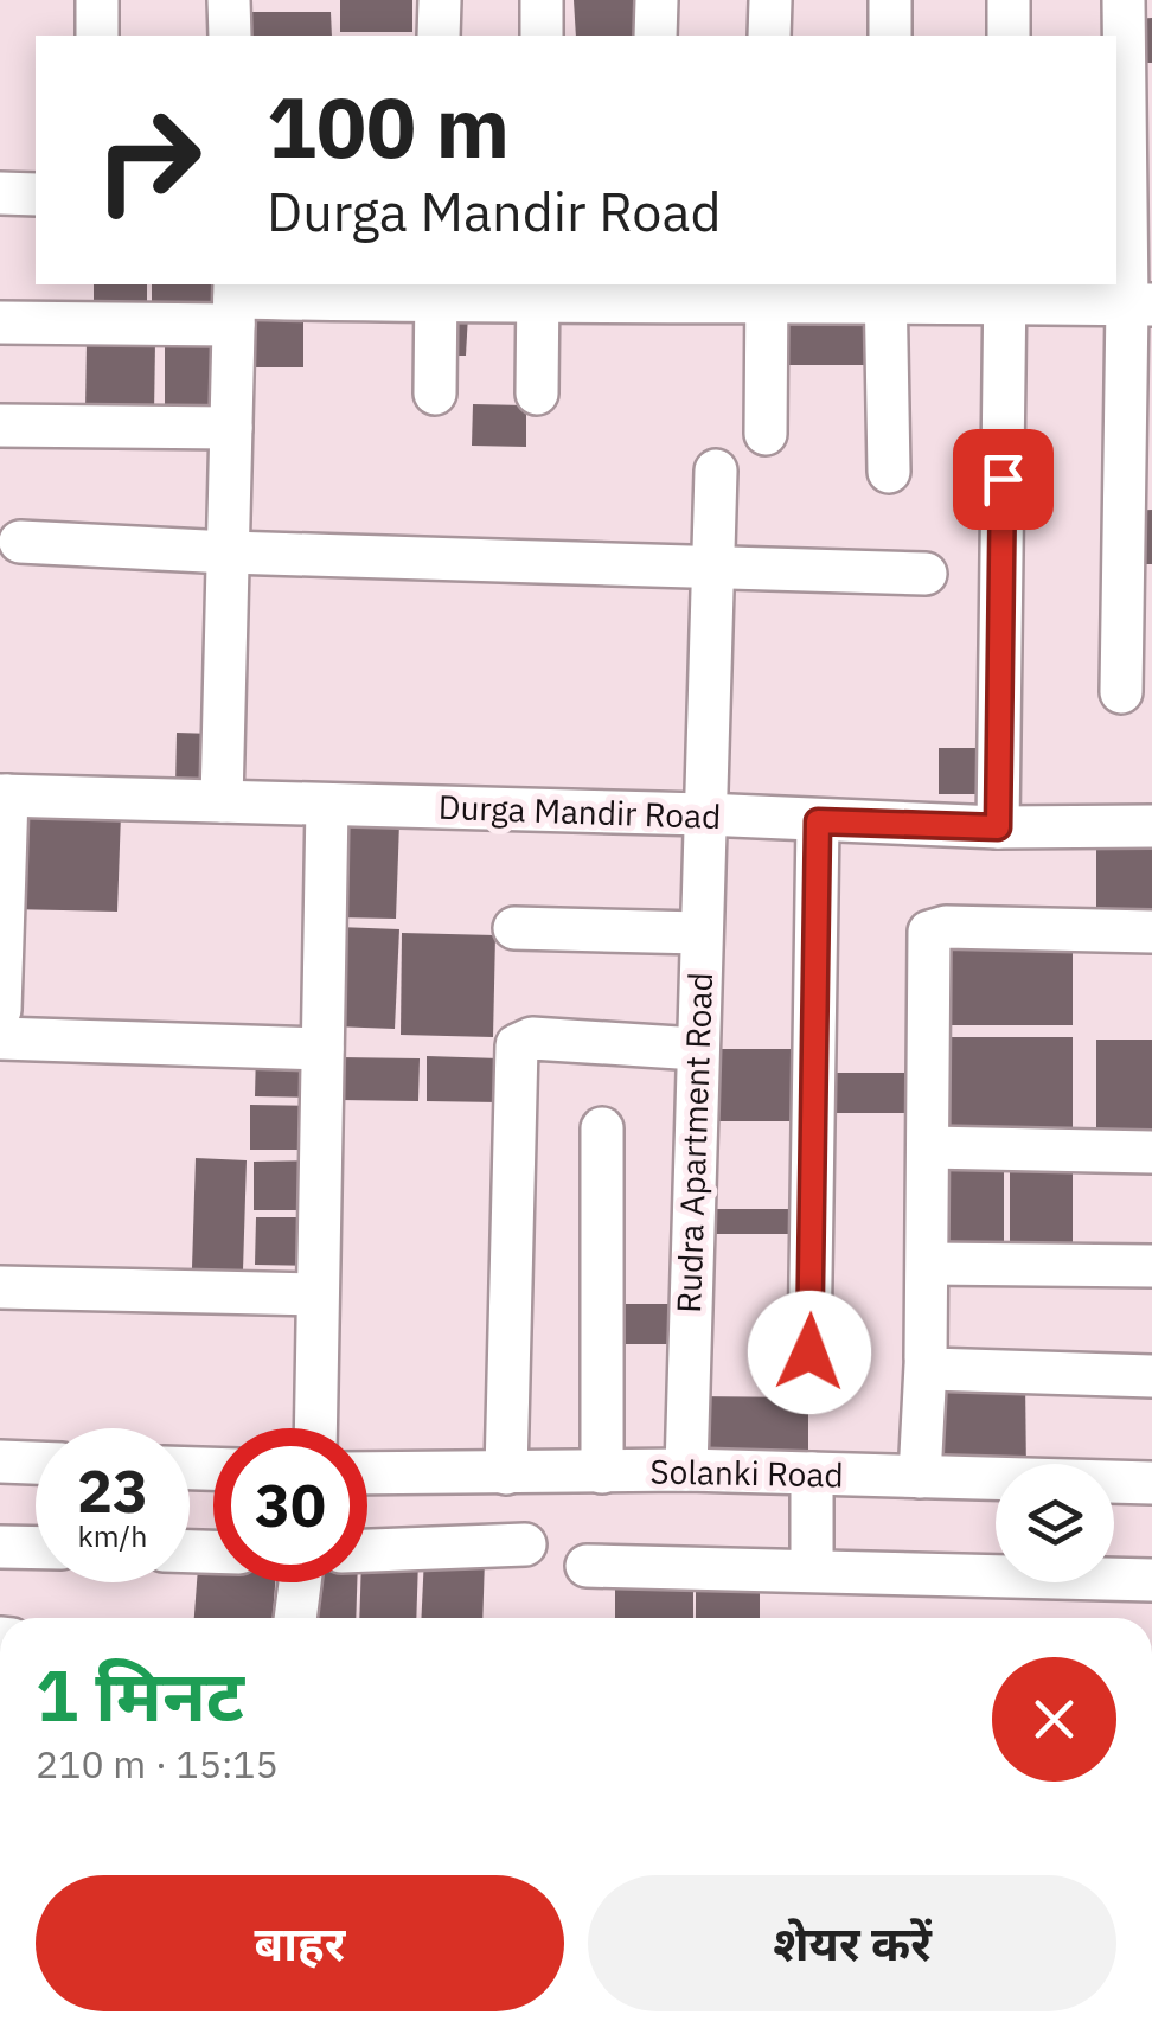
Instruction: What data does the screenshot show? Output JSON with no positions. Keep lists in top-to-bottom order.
{
  "streets": {
    "street": ["Durga Mandir Road", "Rudra Apartment Road", "Solanki Road"]
  },
  "crossings": [
    ["Durga Mandir Road", "Rudra Apartment Road"],
    ["Rudra Apartment Road", "Solanki Road"]
  ],
  "page": {
    "turn": ["100 m", "Durga Mandir Road"],
    "speed": "23 km/h",
    "limit": "30",
    "heading": ["1 मिनट", "210 m · 15:15"],
    "buttons": ["बाहर", "शेयर करें"]
  }
}
